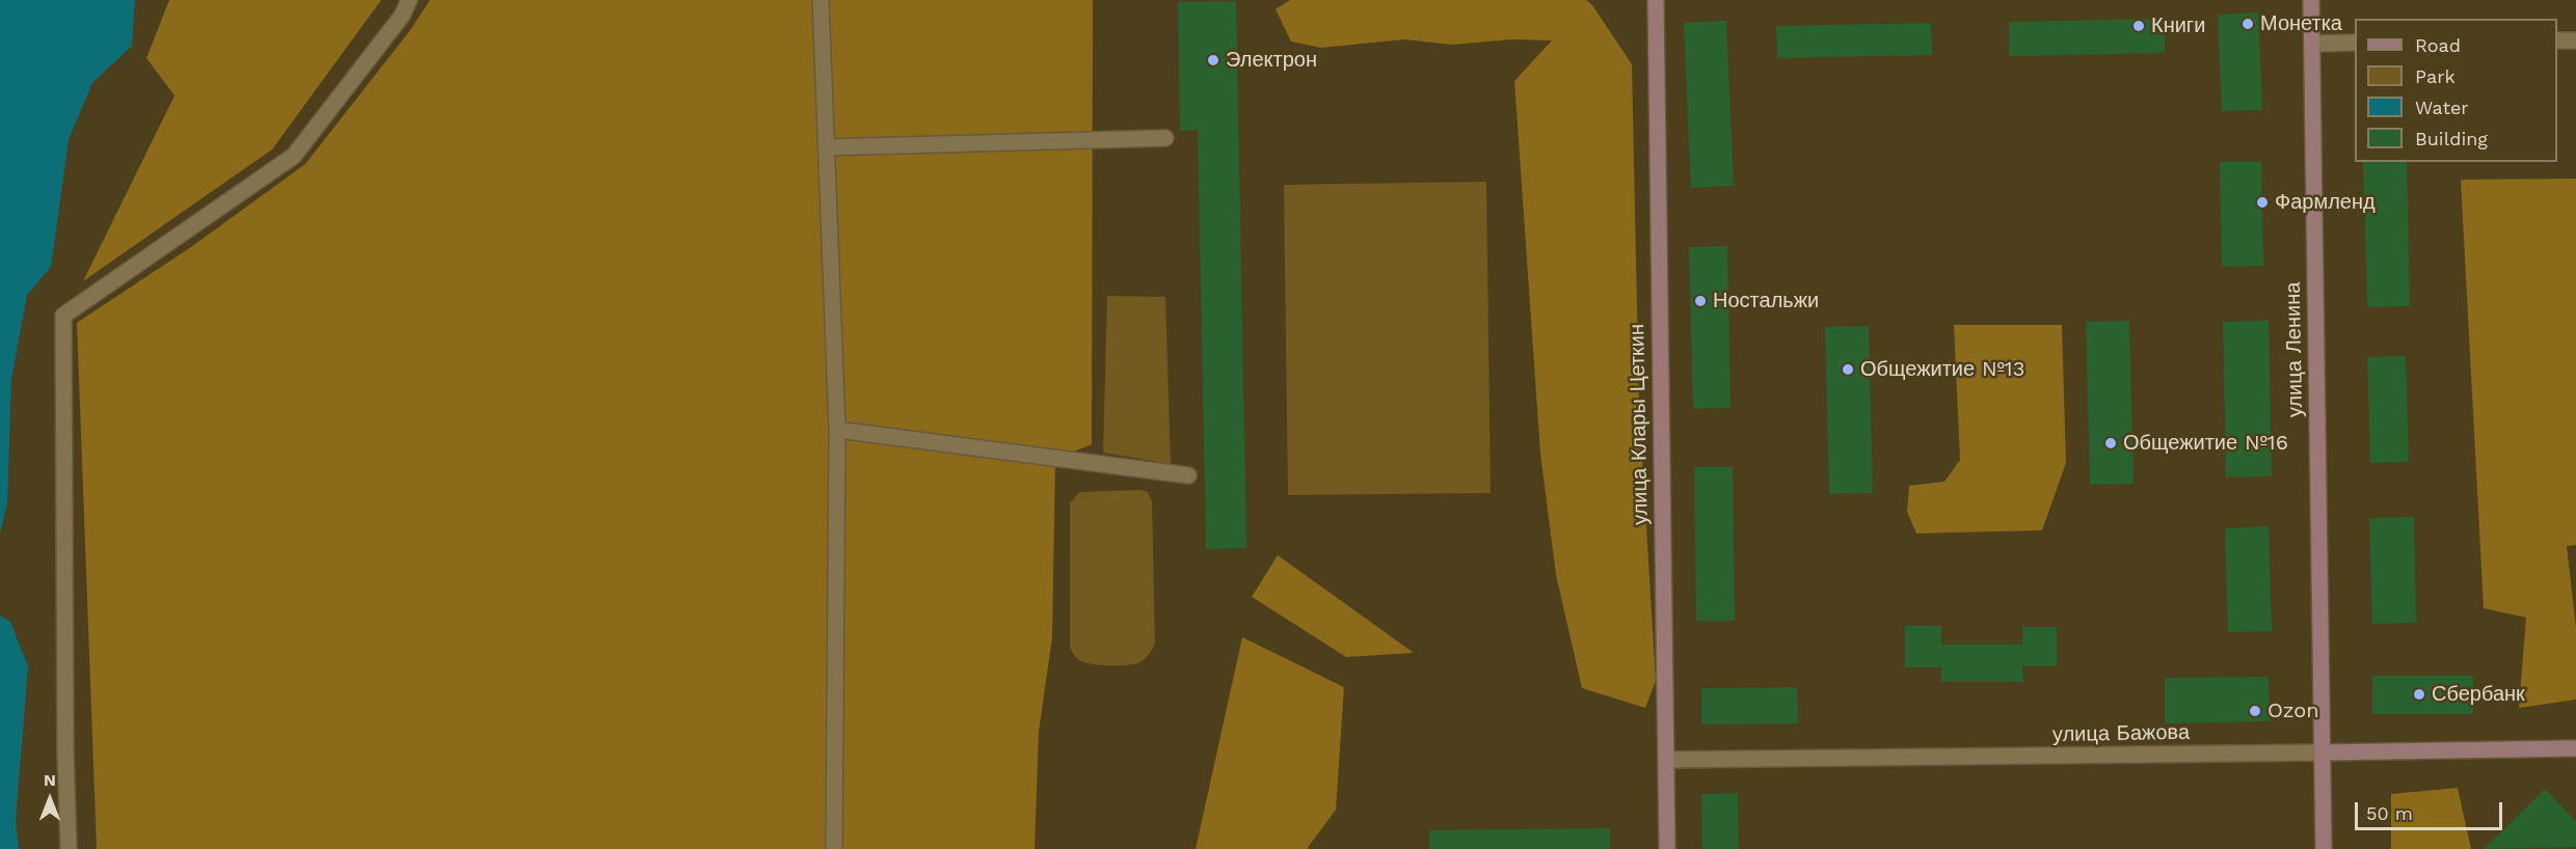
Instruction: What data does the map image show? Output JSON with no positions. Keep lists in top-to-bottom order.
{
  "streets": {
    "street": ["улица Ленина", "улица Клары Цеткин", "улица Бажова"]
  },
  "crossings": [
    ["улица Ленина", "улица Бажова"],
    ["улица Клары Цеткин", "улица Бажова"]
  ],
  "places": [
    "Монетка",
    "Книги",
    "Электрон",
    "Фармленд",
    "Ностальжи",
    "Общежитие №13",
    "Общежитие №16",
    "Сбербанк",
    "Ozon"
  ],
  "legend": [
    "Road",
    "Park",
    "Water",
    "Building"
  ],
  "scale_bar": "50 m",
  "north": "top"
}
